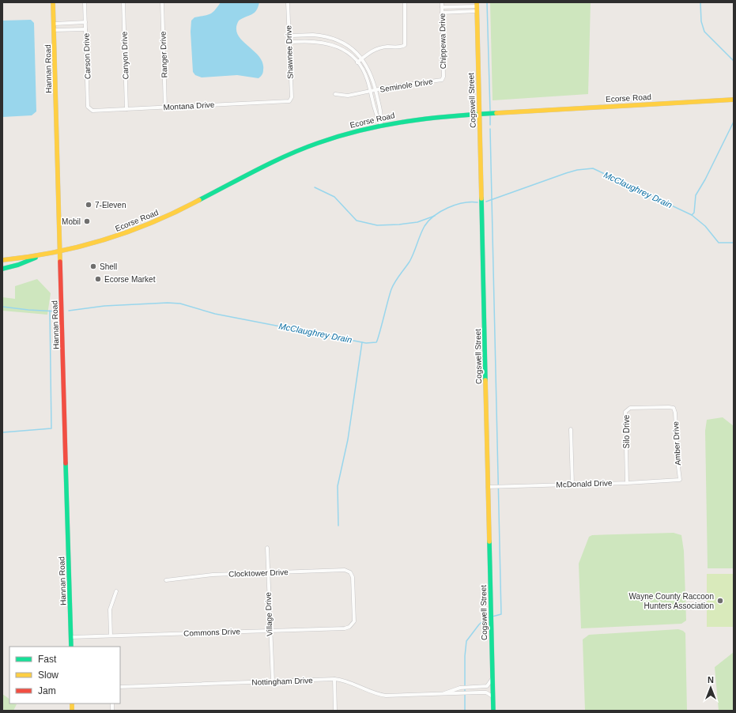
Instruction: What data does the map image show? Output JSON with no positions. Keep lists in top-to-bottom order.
{
  "streets": {
    "street": [
      "Chippewa Drive",
      "Shawnee Drive",
      "Ranger Drive",
      "Canyon Drive",
      "Carson Drive",
      "Hannan Road",
      "Seminole Drive",
      "Ecorse Road",
      "Cogswell Street",
      "Montana Drive",
      "Silo Drive",
      "Amber Drive",
      "McDonald Drive",
      "Clocktower Drive",
      "Village Drive",
      "Commons Drive",
      "Nottingham Drive"
    ]
  },
  "crossings": [
    ["Chippewa Drive", "Seminole Drive"],
    ["Shawnee Drive", "Montana Drive"],
    ["Ranger Drive", "Montana Drive"],
    ["Canyon Drive", "Montana Drive"],
    ["Carson Drive", "Montana Drive"],
    ["Hannan Road", "Ecorse Road"],
    ["Hannan Road", "Commons Drive"],
    ["Ecorse Road", "Cogswell Street"],
    ["Cogswell Street", "McDonald Drive"],
    ["Cogswell Street", "Nottingham Drive"],
    ["Silo Drive", "Amber Drive"],
    ["Silo Drive", "McDonald Drive"],
    ["Amber Drive", "McDonald Drive"],
    ["Clocktower Drive", "Village Drive"],
    ["Clocktower Drive", "Commons Drive"],
    ["Village Drive", "Commons Drive"],
    ["Village Drive", "Nottingham Drive"]
  ],
  "water": ["McClaughrey Drain"],
  "places": [
    "7-Eleven",
    "Mobil",
    "Shell",
    "Ecorse Market",
    "Wayne County Raccoon Hunters Association"
  ],
  "legend": ["Fast", "Slow", "Jam"],
  "north": "top"
}
